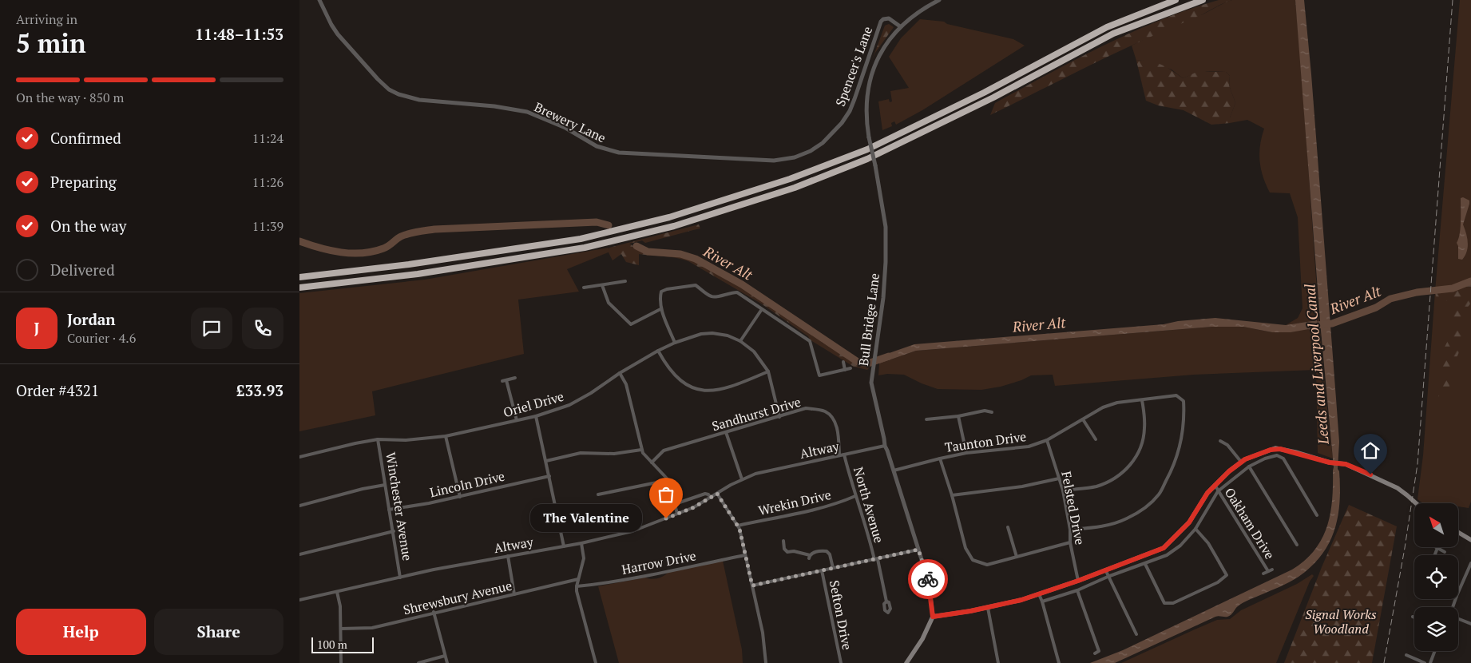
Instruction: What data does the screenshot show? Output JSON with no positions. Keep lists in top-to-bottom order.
{
  "streets": {
    "street": [
      "Spencer's Lane",
      "Brewery Lane",
      "Bull Bridge Lane",
      "Oriel Drive",
      "Sandhurst Drive",
      "Taunton Drive",
      "Altway",
      "Lincoln Drive",
      "Wrekin Drive",
      "North Avenue",
      "Winchester Avenue",
      "Felsted Drive",
      "Oakham Drive",
      "Harrow Drive",
      "Shrewsbury Avenue",
      "Sefton Drive"
    ]
  },
  "crossings": [
    ["Spencer's Lane", "Brewery Lane"],
    ["Spencer's Lane", "Bull Bridge Lane"],
    ["Bull Bridge Lane", "Taunton Drive"],
    ["Bull Bridge Lane", "Altway"],
    ["Oriel Drive", "Sandhurst Drive"],
    ["Oriel Drive", "Winchester Avenue"],
    ["Sandhurst Drive", "Altway"],
    ["Taunton Drive", "Felsted Drive"],
    ["Altway", "North Avenue"],
    ["Altway", "Winchester Avenue"],
    ["Lincoln Drive", "Winchester Avenue"],
    ["Wrekin Drive", "North Avenue"]
  ],
  "water": ["River Alt", "Leeds and Liverpool Canal"],
  "parks": ["Signal Works Woodland"],
  "places": ["The Valentine"],
  "scale_bar": "100 m",
  "north": "top left",
  "page": {
    "heading": ["5 min", "Arriving in", "11:48–11:53"],
    "panel": [
      "Jordan",
      "Courier · 4.6",
      "Order #4321",
      "£33.93"
    ],
    "bar": "On the way · 850 m",
    "list": [
      ["Confirmed", "11:24"],
      ["Preparing", "11:26"],
      ["On the way", "11:39"],
      "Delivered"
    ],
    "round": "J",
    "bubble": "The Valentine",
    "buttons": ["Help", "Share"],
    "scale": "100 m"
  }
}
